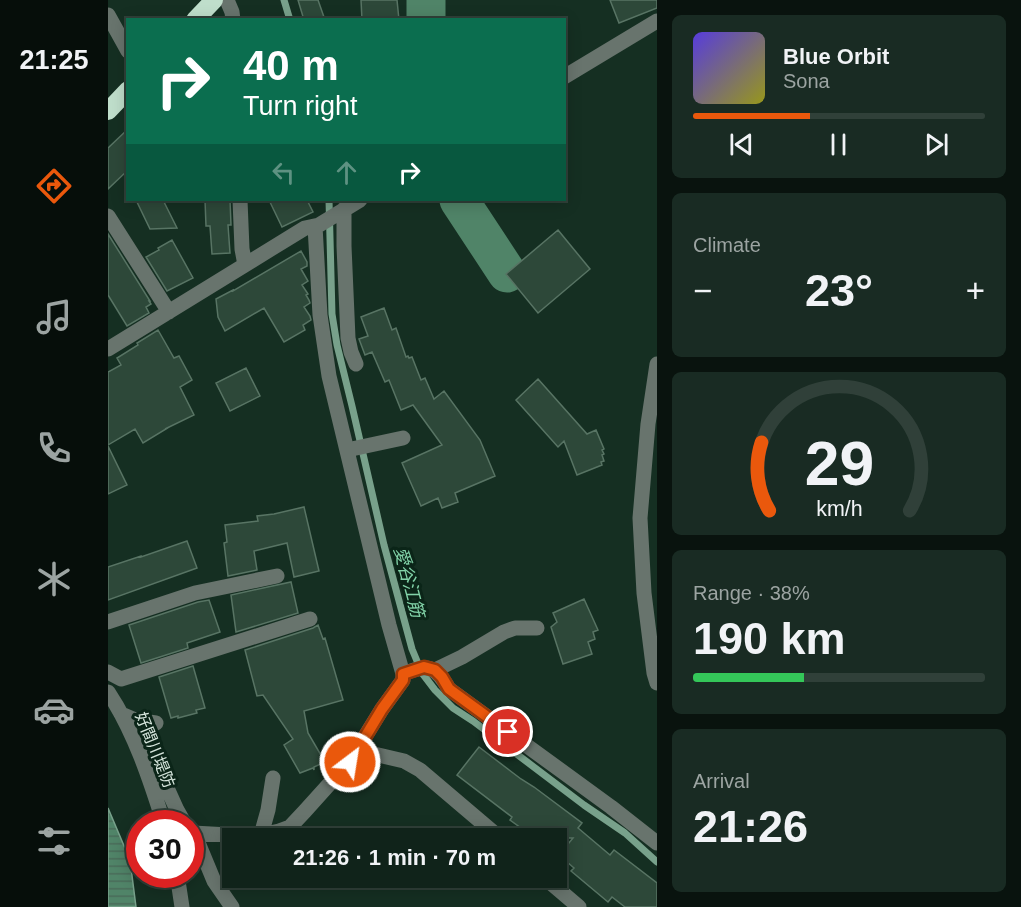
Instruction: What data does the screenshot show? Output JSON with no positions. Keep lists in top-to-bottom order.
{
  "streets": {
    "street": ["好間川堤防"]
  },
  "water": ["愛谷江筋"],
  "page": {
    "tabs": "21:25",
    "turn": ["40 m", "Turn right"],
    "song": ["Blue Orbit", "Sona"],
    "tile": [
      "Climate",
      ["Range · 38%", "190 km"],
      ["Arrival", "21:26"]
    ],
    "heat": ["−", "23°", "+"],
    "limit": "30",
    "trip": "21:26 · 1 min · 70 m",
    "gauge": ["29", "km/h"]
  }
}
